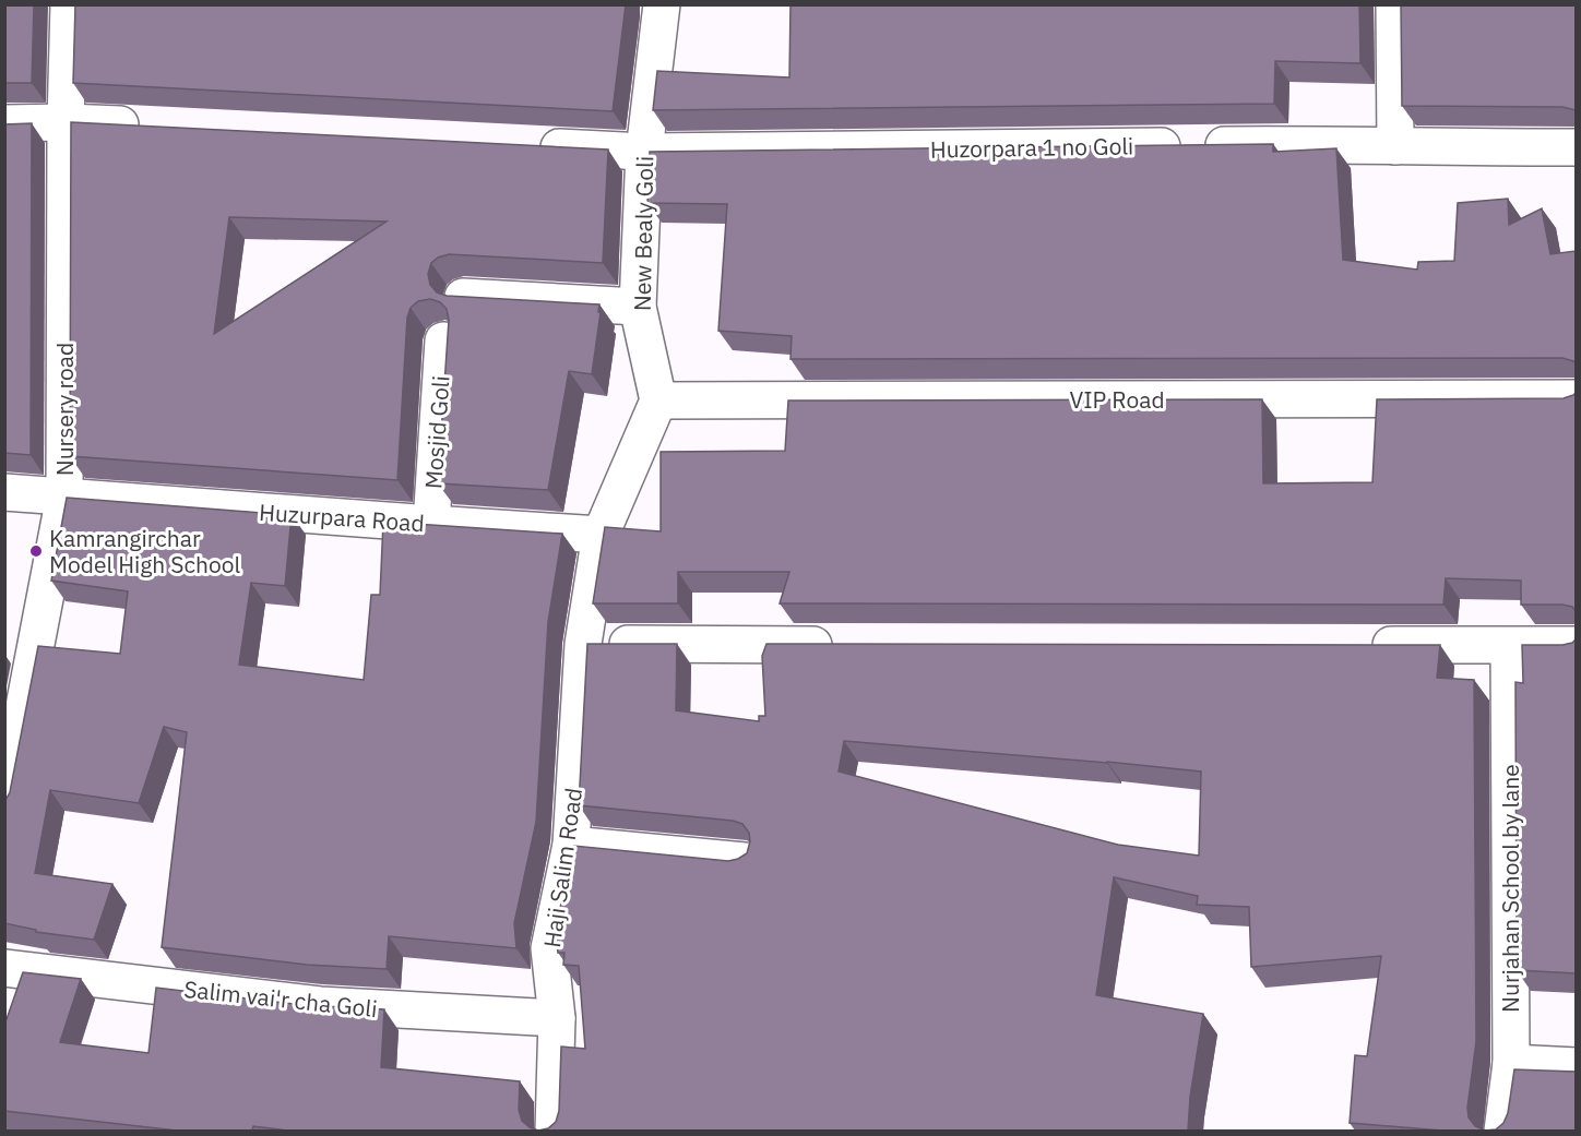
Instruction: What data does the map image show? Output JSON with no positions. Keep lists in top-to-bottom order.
{
  "streets": {
    "street": [
      "Huzorpara 1 no Goli",
      "New Bealy Goli",
      "VIP Road",
      "Nursery road",
      "Mosjid Goli",
      "Huzurpara Road",
      "Haji Salim Road",
      "Nurjahan School by lane",
      "Salim vai'r cha Goli"
    ]
  },
  "crossings": [
    ["Huzorpara 1 no Goli", "New Bealy Goli"],
    ["New Bealy Goli", "VIP Road"],
    ["Nursery road", "Huzurpara Road"],
    ["Mosjid Goli", "Huzurpara Road"],
    ["Haji Salim Road", "Salim vai'r cha Goli"]
  ],
  "places": ["Kamrangirchar Model High School"]
}
